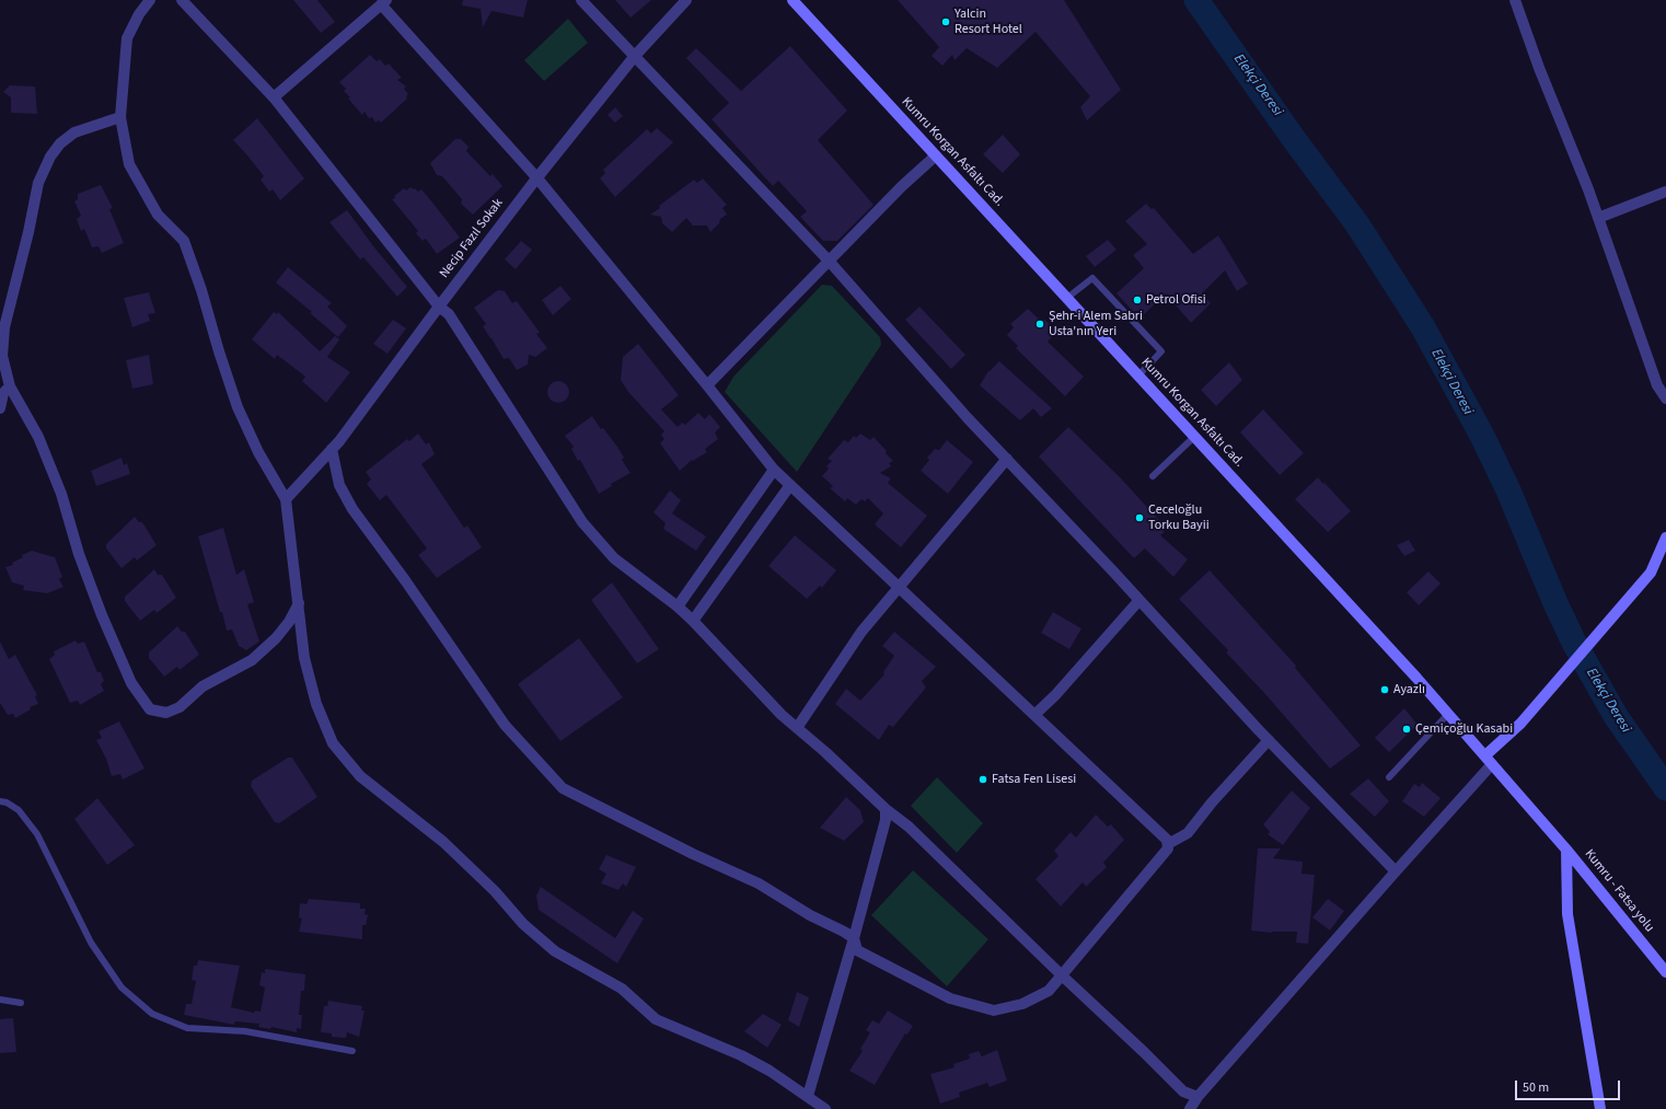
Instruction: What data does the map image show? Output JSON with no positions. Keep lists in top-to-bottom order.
{
  "streets": {
    "main road": ["Kumru Korgan Asfaltı Cad.", "Kumru - Fatsa yolu"],
    "street": ["Necip Fazıl Sokak"]
  },
  "crossings": [
    ["Kumru Korgan Asfaltı Cad.", "Kumru - Fatsa yolu"]
  ],
  "water": ["Elekçi Deresi"],
  "places": [
    "Yalcin Resort Hotel",
    "Petrol Ofisi",
    "Şehr-i Alem Sabri Usta'nın Yeri",
    "Ceceloğlu Torku Bayii",
    "Ayazlı",
    "Çemiçoğlu Kasabi",
    "Fatsa Fen Lisesi"
  ],
  "scale_bar": "50 m"
}
